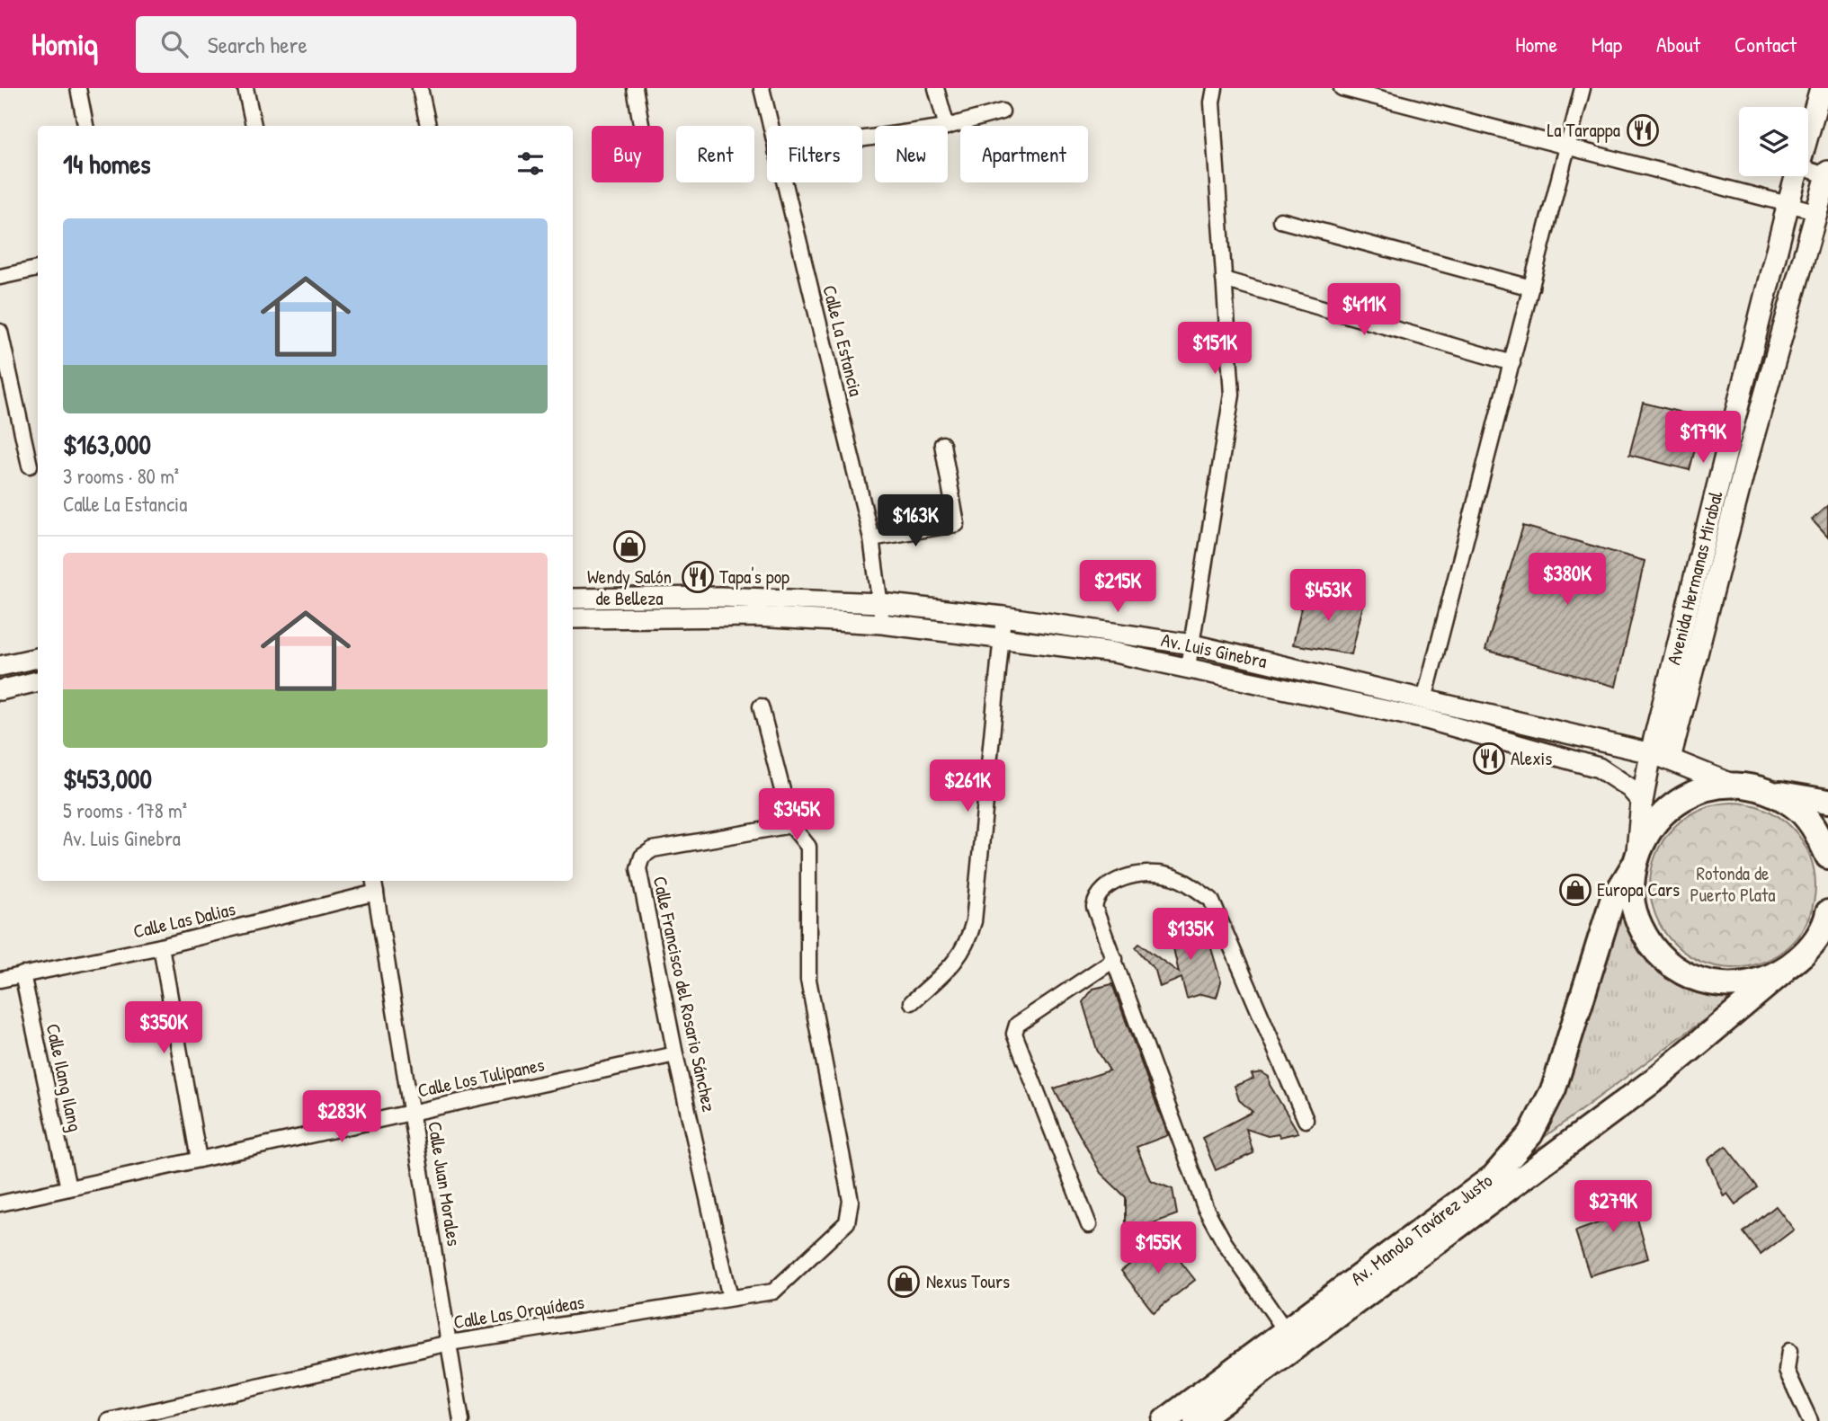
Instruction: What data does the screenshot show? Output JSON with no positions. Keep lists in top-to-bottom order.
{
  "streets": {
    "main road": ["Avenida Hermanas Mirabal", "Av. Luis Ginebra", "Av. Manolo Tavárez Justo"],
    "street": [
      "Calle La Estancia",
      "Calle Las Dalias",
      "Calle Francisco del Rosario Sánchez",
      "Calle Ilang Ilang",
      "Calle Los Tulipanes",
      "Calle Juan Morales",
      "Calle Las Orquídeas"
    ]
  },
  "crossings": [
    ["Calle La Estancia", "Av. Luis Ginebra"],
    ["Avenida Hermanas Mirabal", "Av. Luis Ginebra"],
    ["Avenida Hermanas Mirabal", "Av. Manolo Tavárez Justo"],
    ["Calle Las Dalias", "Calle Ilang Ilang"],
    ["Calle Las Dalias", "Calle Juan Morales"],
    ["Calle Francisco del Rosario Sánchez", "Calle Los Tulipanes"],
    ["Calle Francisco del Rosario Sánchez", "Calle Las Orquídeas"],
    ["Calle Ilang Ilang", "Calle Los Tulipanes"],
    ["Calle Los Tulipanes", "Calle Juan Morales"],
    ["Calle Juan Morales", "Calle Las Orquídeas"]
  ],
  "parks": ["Rotonda de Puerto Plata"],
  "places": {
    "restaurant": ["La Tarappa", "Tapa's pop", "Alexis"],
    "shop": ["Wendy Salón de Belleza", "Europa Cars", "Nexus Tours"]
  },
  "page": {
    "header": "Homiq",
    "search": "Search here",
    "nav": [
      "Home",
      "Map",
      "About",
      "Contact"
    ],
    "chip": [
      "Buy",
      "Rent",
      "Filters",
      "New",
      "Apartment"
    ],
    "heading": "14 homes",
    "list": [
      {
        "name": "$163,000",
        "note": "3 rooms · 80 m² · Calle La Estancia"
      },
      {
        "name": "$453,000",
        "note": "5 rooms · 178 m² · Av. Luis Ginebra"
      }
    ],
    "price": [
      "$411K",
      "$151K",
      "$179K",
      "$163K",
      "$380K",
      "$215K",
      "$453K",
      "$261K",
      "$345K",
      "$135K",
      "$350K",
      "$283K",
      "$279K",
      "$155K"
    ]
  }
}
